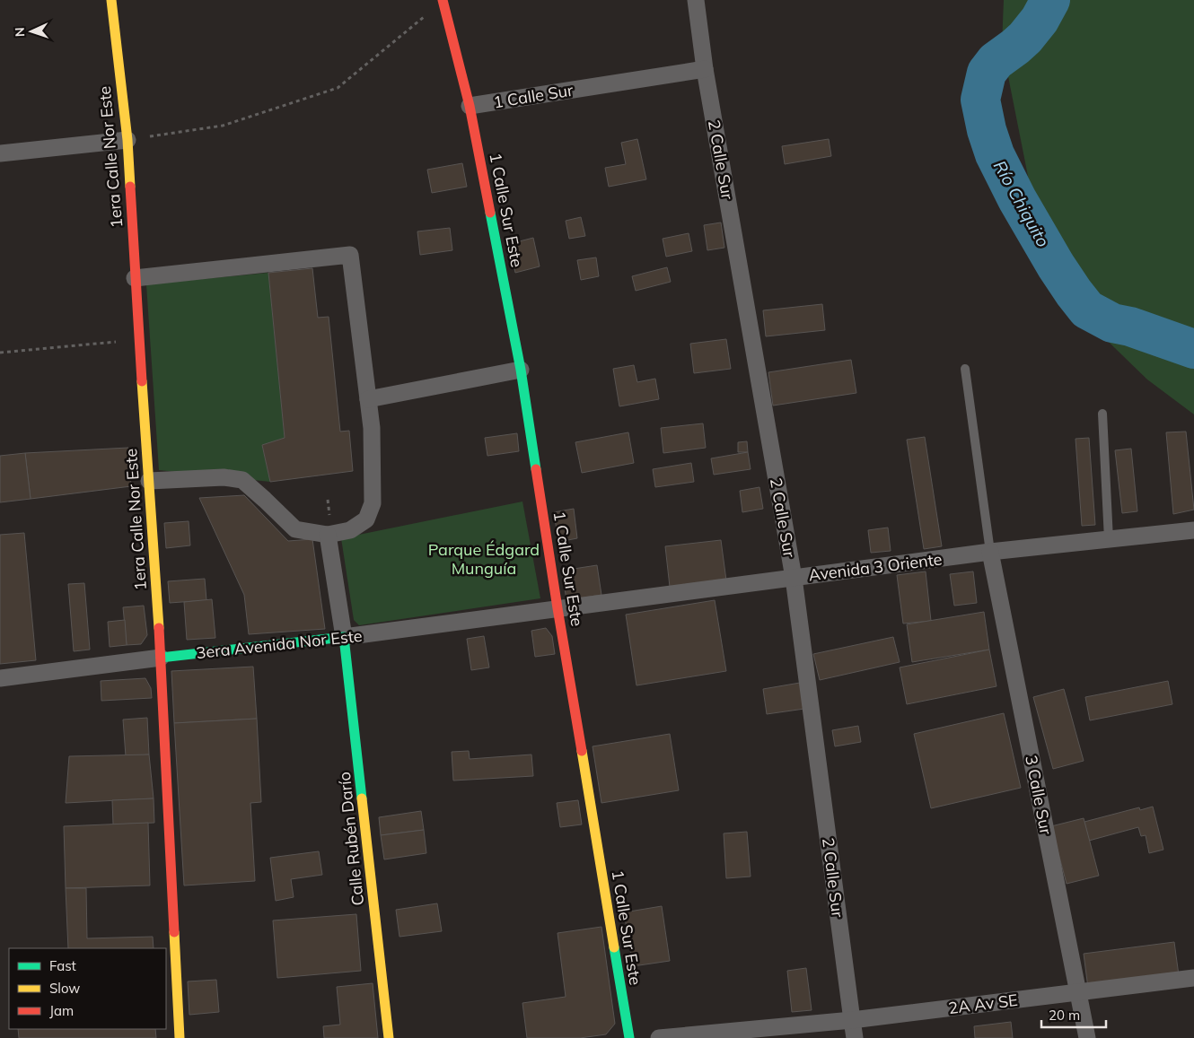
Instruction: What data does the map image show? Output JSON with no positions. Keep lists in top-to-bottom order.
{
  "streets": {
    "street": [
      "1 Calle Sur",
      "1era Calle Nor Este",
      "2 Calle Sur",
      "1 Calle Sur Este",
      "Avenida 3 Oriente",
      "3era Avenida Nor Este",
      "3 Calle Sur",
      "Calle Rubén Darío",
      "2A Av SE"
    ]
  },
  "crossings": [
    ["1 Calle Sur", "2 Calle Sur"],
    ["1 Calle Sur", "1 Calle Sur Este"],
    ["1era Calle Nor Este", "3era Avenida Nor Este"],
    ["2 Calle Sur", "Avenida 3 Oriente"],
    ["2 Calle Sur", "2A Av SE"],
    ["1 Calle Sur Este", "Avenida 3 Oriente"],
    ["1 Calle Sur Este", "3era Avenida Nor Este"],
    ["Avenida 3 Oriente", "3era Avenida Nor Este"],
    ["Avenida 3 Oriente", "3 Calle Sur"],
    ["3era Avenida Nor Este", "Calle Rubén Darío"],
    ["3 Calle Sur", "2A Av SE"]
  ],
  "water": ["Río Chiquito"],
  "parks": ["Parque Édgard Munguía"],
  "legend": ["Fast", "Slow", "Jam"],
  "scale_bar": "20 m",
  "north": "left"
}
